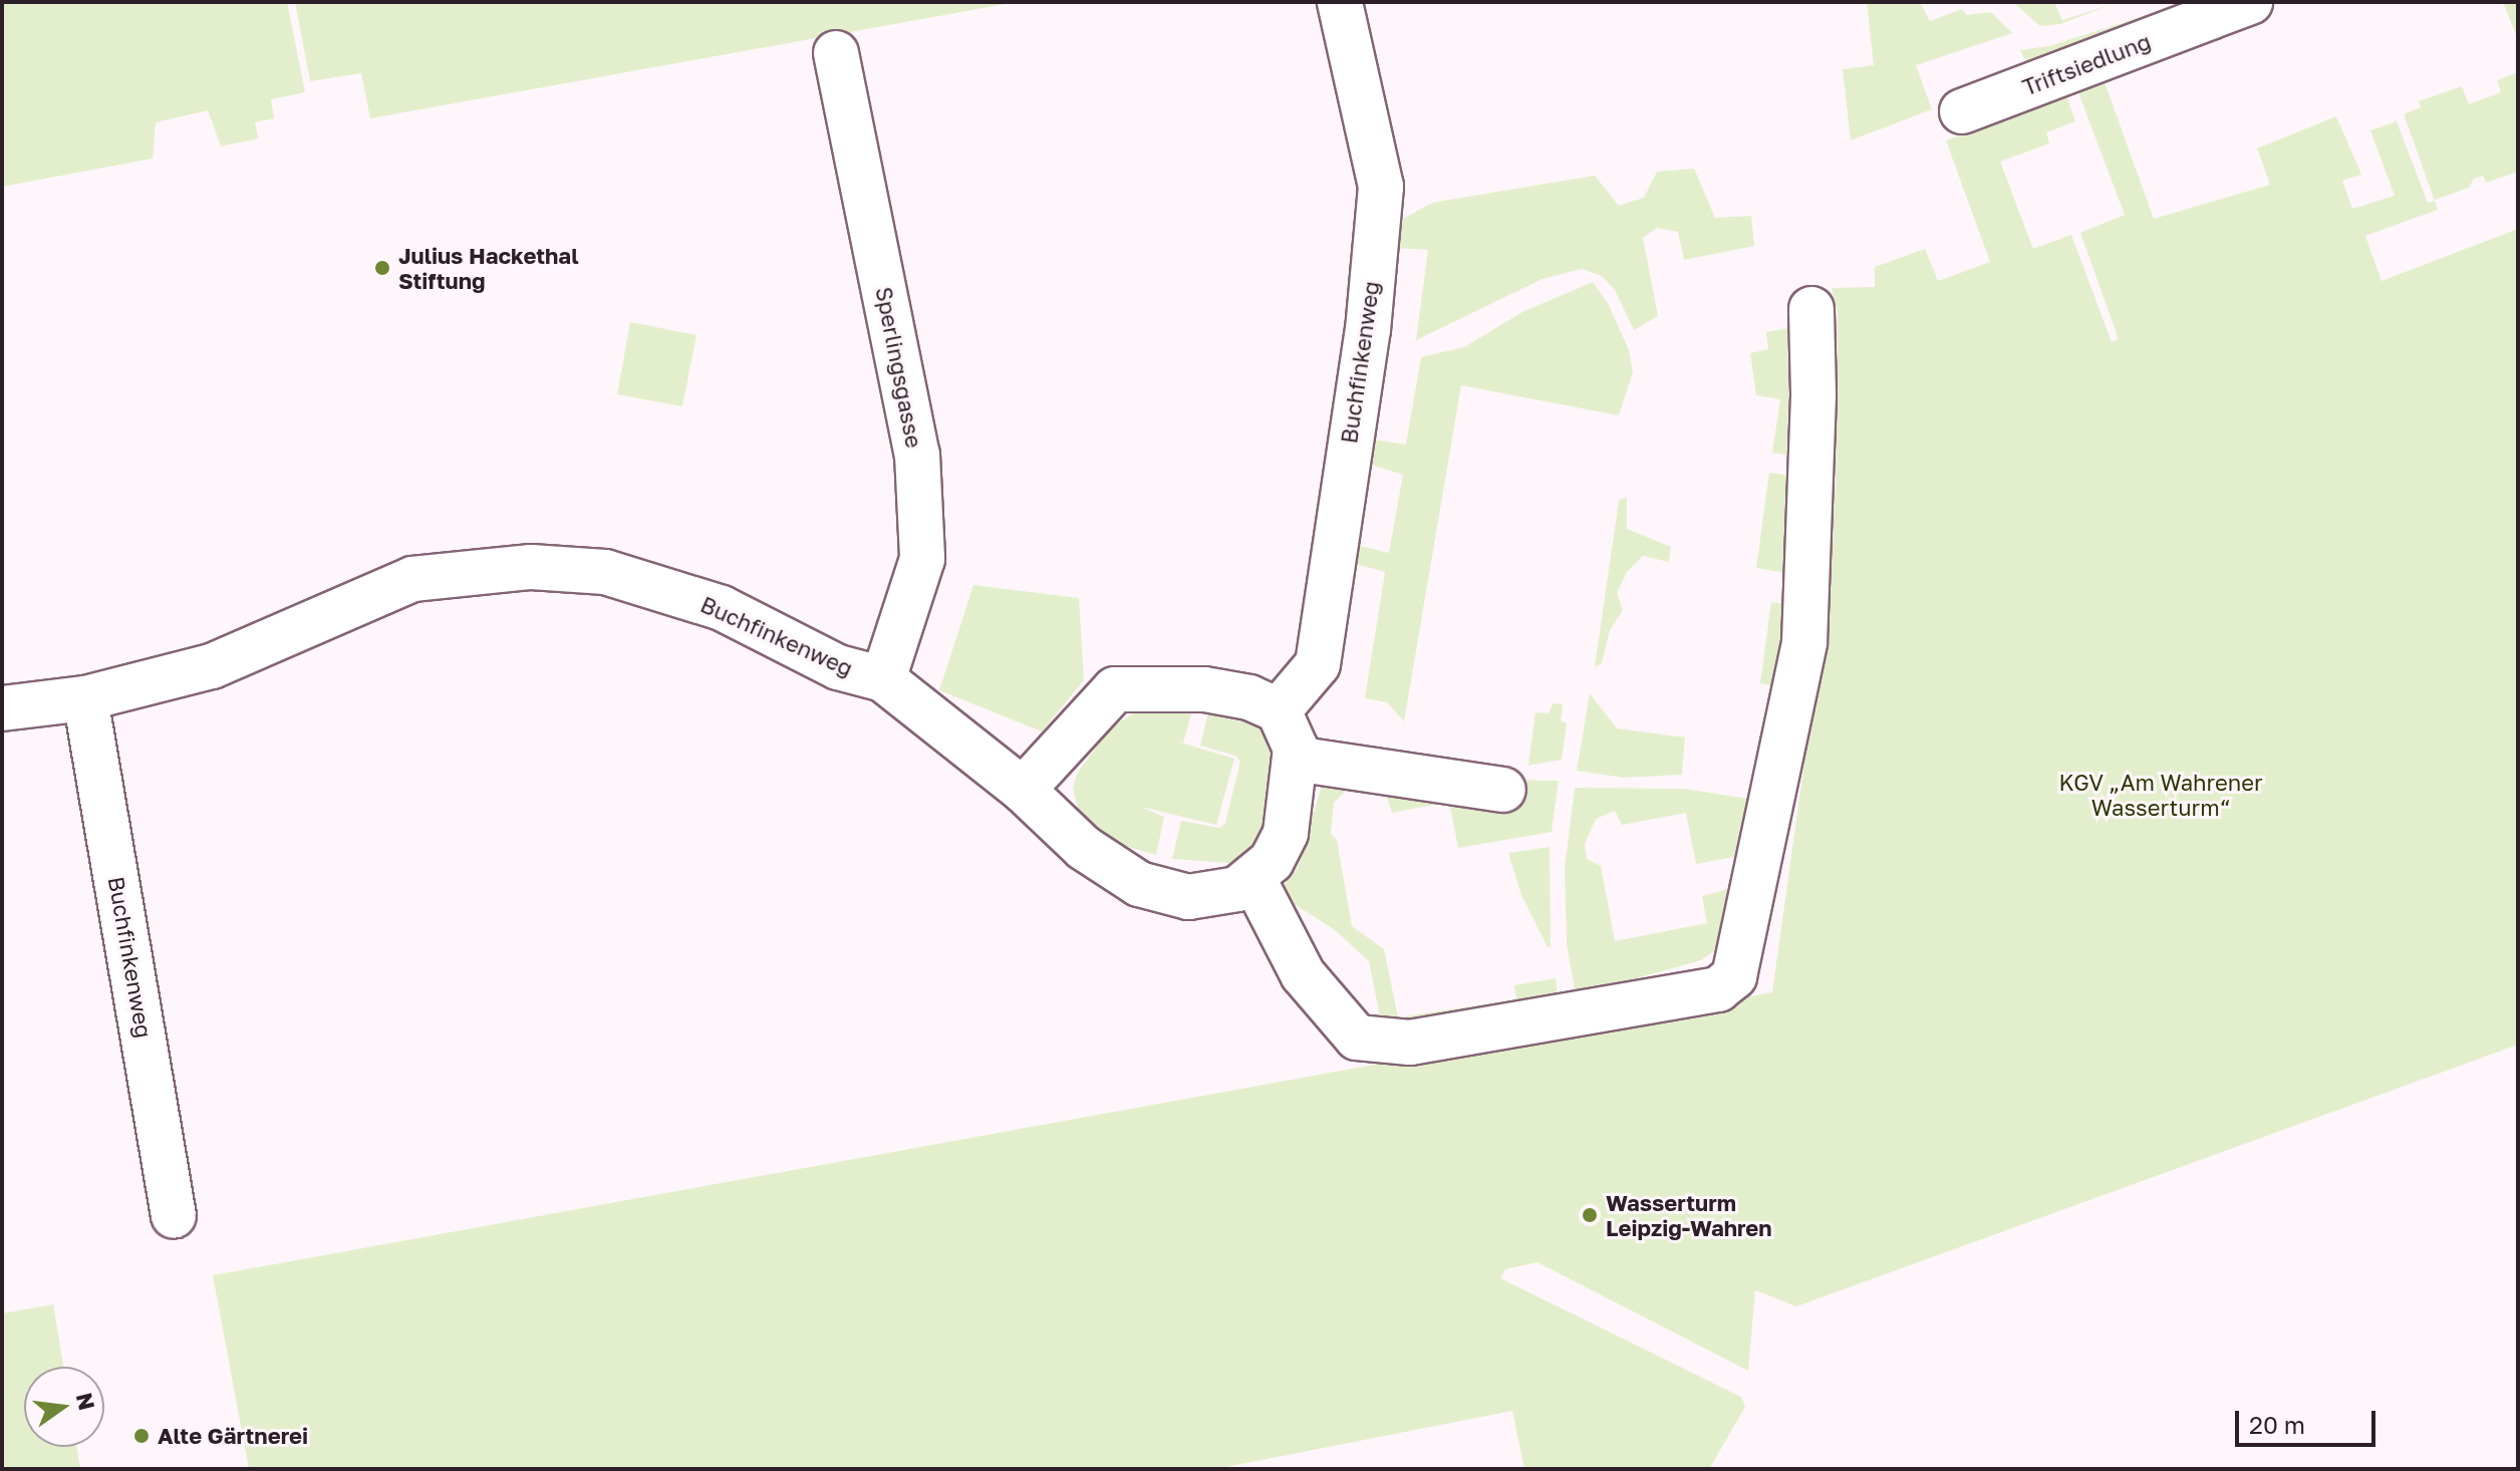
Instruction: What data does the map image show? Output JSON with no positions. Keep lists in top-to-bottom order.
{
  "streets": {
    "street": ["Triftsiedlung", "Buchfinkenweg", "Sperlingsgasse"]
  },
  "crossings": [
    ["Buchfinkenweg", "Sperlingsgasse"]
  ],
  "parks": ["KGV „Am Wahrener Wasserturm“"],
  "places": ["Julius Hackethal Stiftung", "Wasserturm Leipzig-Wahren", "Alte Gärtnerei"],
  "scale_bar": "20 m",
  "north": "right"
}
